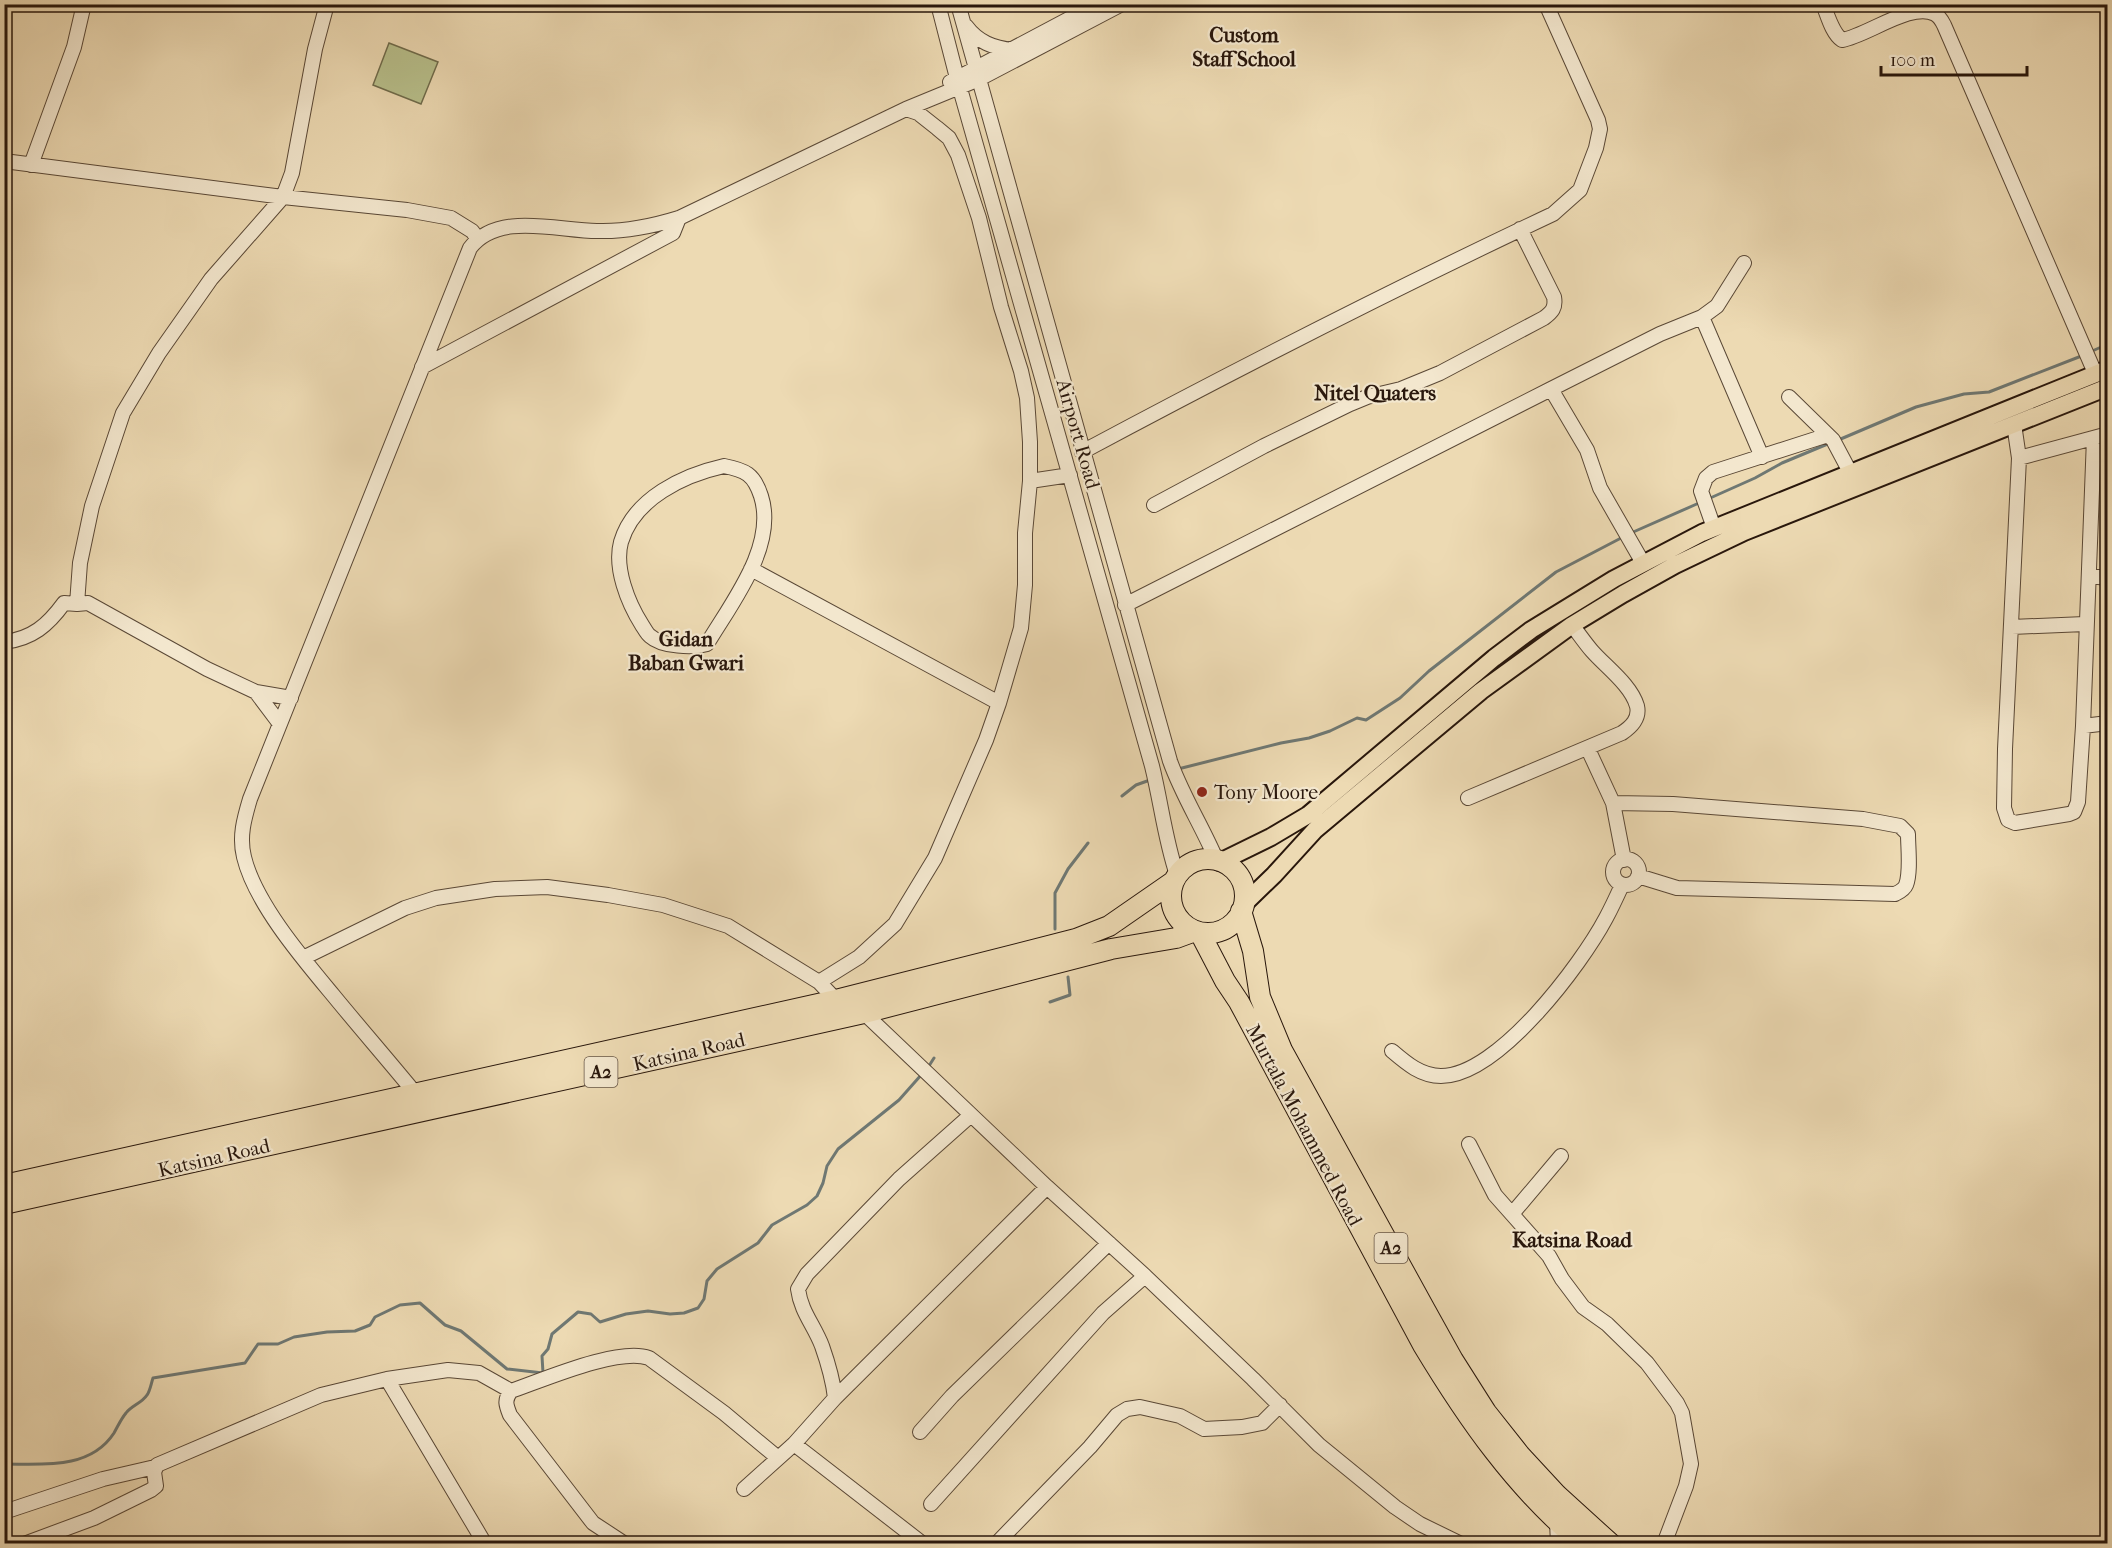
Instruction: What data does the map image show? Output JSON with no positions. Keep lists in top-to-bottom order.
{
  "streets": {
    "highway": ["Katsina Road", "A2", "Murtala Mohammed Road"],
    "street": ["Airport Road"]
  },
  "crossings": [
    ["Airport Road", "Katsina Road"],
    ["Airport Road", "A2"],
    ["Airport Road", "Murtala Mohammed Road"],
    ["Katsina Road", "A2"],
    ["Katsina Road", "Murtala Mohammed Road"],
    ["A2", "Murtala Mohammed Road"]
  ],
  "districts": [
    "Custom Staff School",
    "Nitel Quaters",
    "Gidan Baban Gwari",
    "Katsina Road"
  ],
  "places": ["Tony Moore"],
  "scale_bar": "100 m"
}
